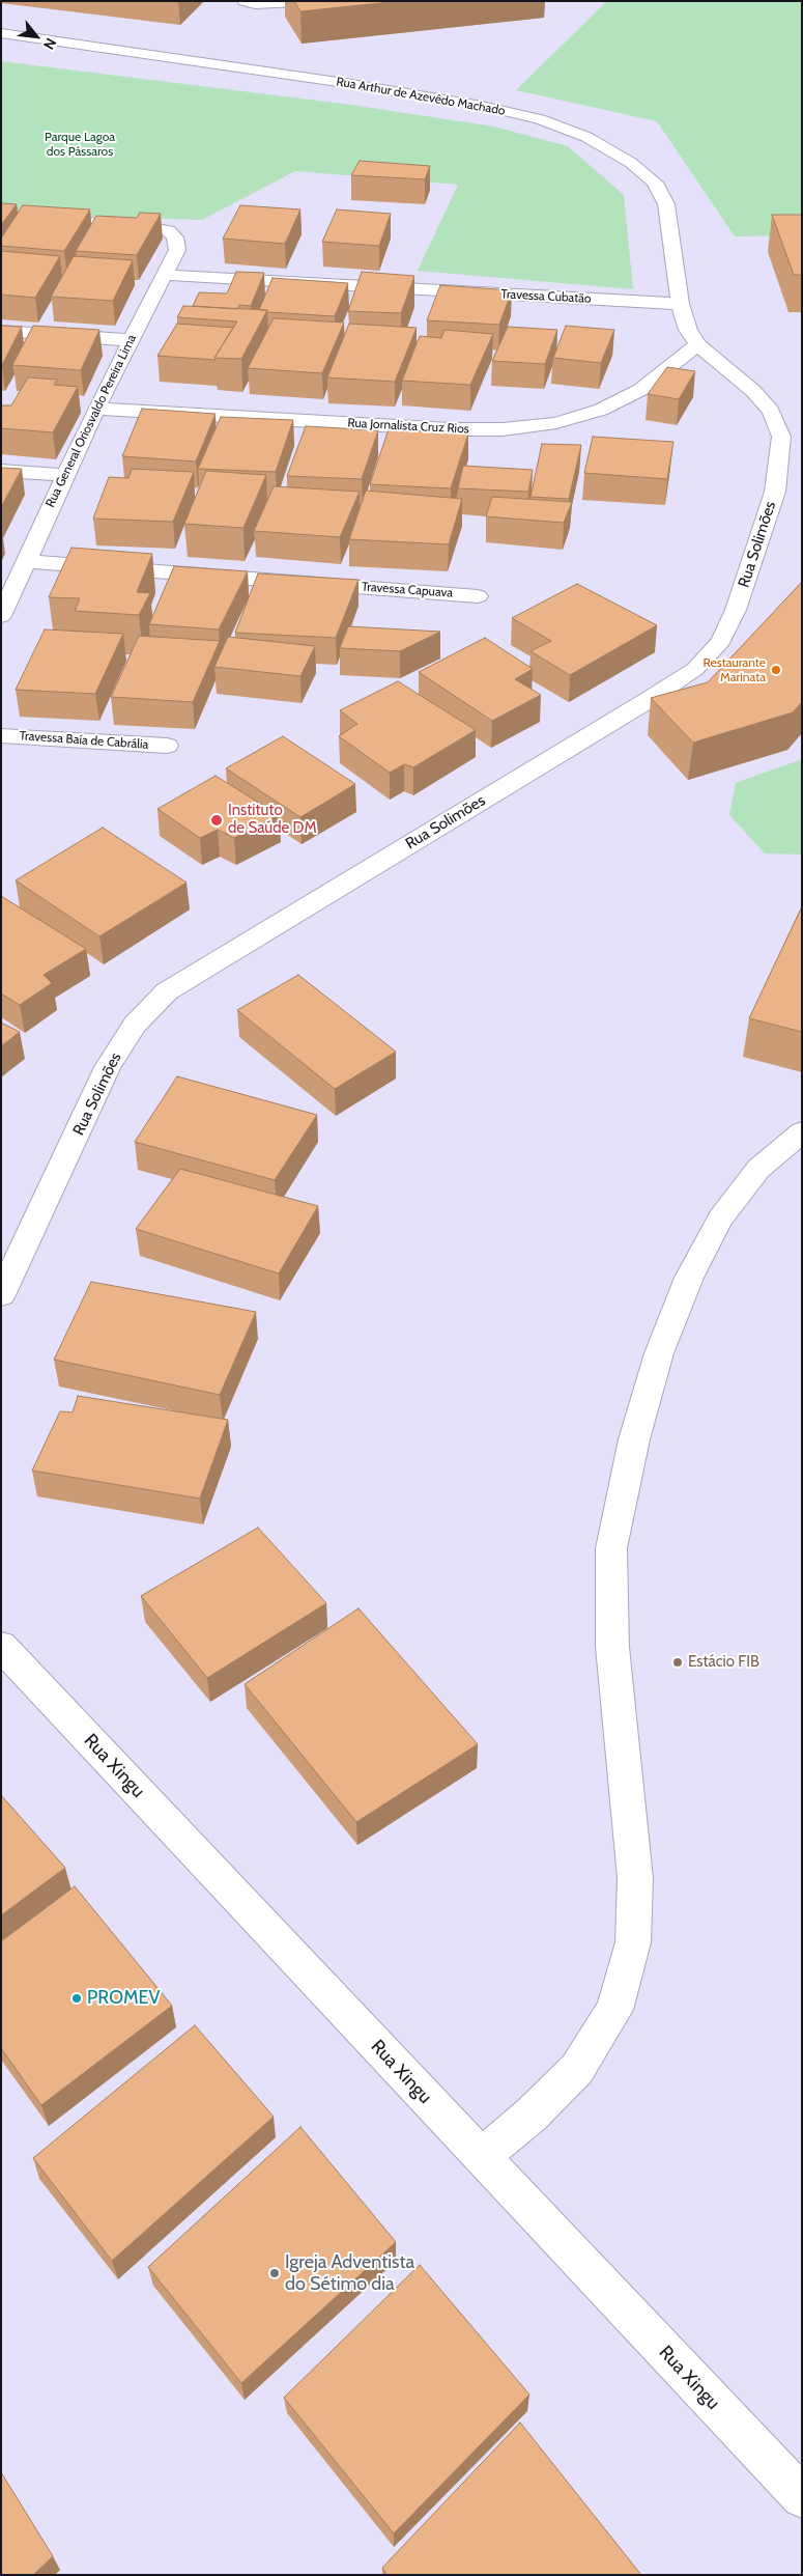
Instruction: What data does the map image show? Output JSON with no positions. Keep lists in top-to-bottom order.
{
  "streets": {
    "street": [
      "Rua Arthur de Azevêdo Machado",
      "Travessa Cubatão",
      "Rua General Oriosvaldo Pereira Lima",
      "Rua Jornalista Cruz Rios",
      "Rua Solimões",
      "Travessa Capuava",
      "Travessa Baía de Cabrália",
      "Rua Xingu"
    ]
  },
  "crossings": [
    ["Rua Arthur de Azevêdo Machado", "Travessa Cubatão"],
    ["Rua Arthur de Azevêdo Machado", "Rua Jornalista Cruz Rios"],
    ["Rua Arthur de Azevêdo Machado", "Rua Solimões"],
    ["Travessa Cubatão", "Rua General Oriosvaldo Pereira Lima"],
    ["Rua General Oriosvaldo Pereira Lima", "Rua Jornalista Cruz Rios"],
    ["Rua General Oriosvaldo Pereira Lima", "Travessa Capuava"],
    ["Rua Jornalista Cruz Rios", "Rua Solimões"]
  ],
  "parks": ["Parque Lagoa dos Pássaros"],
  "places": [
    "Restaurante Marinata",
    "Instituto de Saúde DM",
    "Estácio FIB",
    "PROMEV",
    "Igreja Adventista do Sétimo dia"
  ],
  "north": "bottom right"
}
